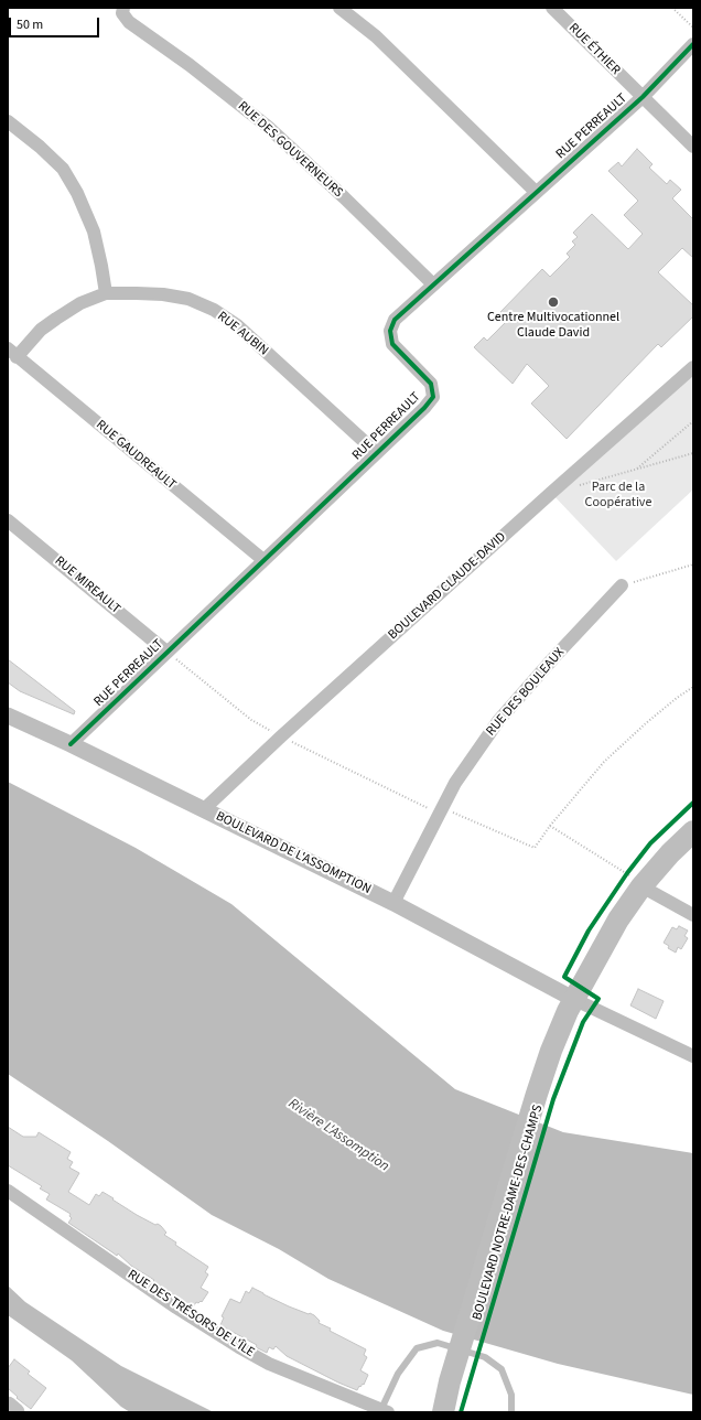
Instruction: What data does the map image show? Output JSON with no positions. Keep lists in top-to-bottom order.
{
  "streets": {
    "main road": ["BOULEVARD NOTRE-DAME-DES-CHAMPS"],
    "street": [
      "RUE ÉTHIER",
      "RUE PERREAULT",
      "RUE DES GOUVERNEURS",
      "RUE AUBIN",
      "RUE GAUDREAULT",
      "RUE MIREAULT",
      "BOULEVARD CLAUDE-DAVID",
      "RUE DES BOULEAUX",
      "BOULEVARD DE L'ASSOMPTION",
      "RUE DES TRÉSORS DE L'ÎLE"
    ]
  },
  "crossings": [
    ["RUE ÉTHIER", "RUE PERREAULT"],
    ["RUE PERREAULT", "RUE DES GOUVERNEURS"],
    ["RUE PERREAULT", "RUE AUBIN"],
    ["RUE PERREAULT", "RUE GAUDREAULT"],
    ["RUE PERREAULT", "RUE MIREAULT"],
    ["RUE PERREAULT", "BOULEVARD DE L'ASSOMPTION"],
    ["RUE AUBIN", "RUE GAUDREAULT"],
    ["BOULEVARD CLAUDE-DAVID", "BOULEVARD DE L'ASSOMPTION"],
    ["RUE DES BOULEAUX", "BOULEVARD DE L'ASSOMPTION"],
    ["BOULEVARD DE L'ASSOMPTION", "BOULEVARD NOTRE-DAME-DES-CHAMPS"]
  ],
  "water": ["Rivière L'Assomption"],
  "parks": ["Parc de la Coopérative"],
  "places": ["Centre Multivocationnel Claude David"],
  "scale_bar": "50 m"
}
